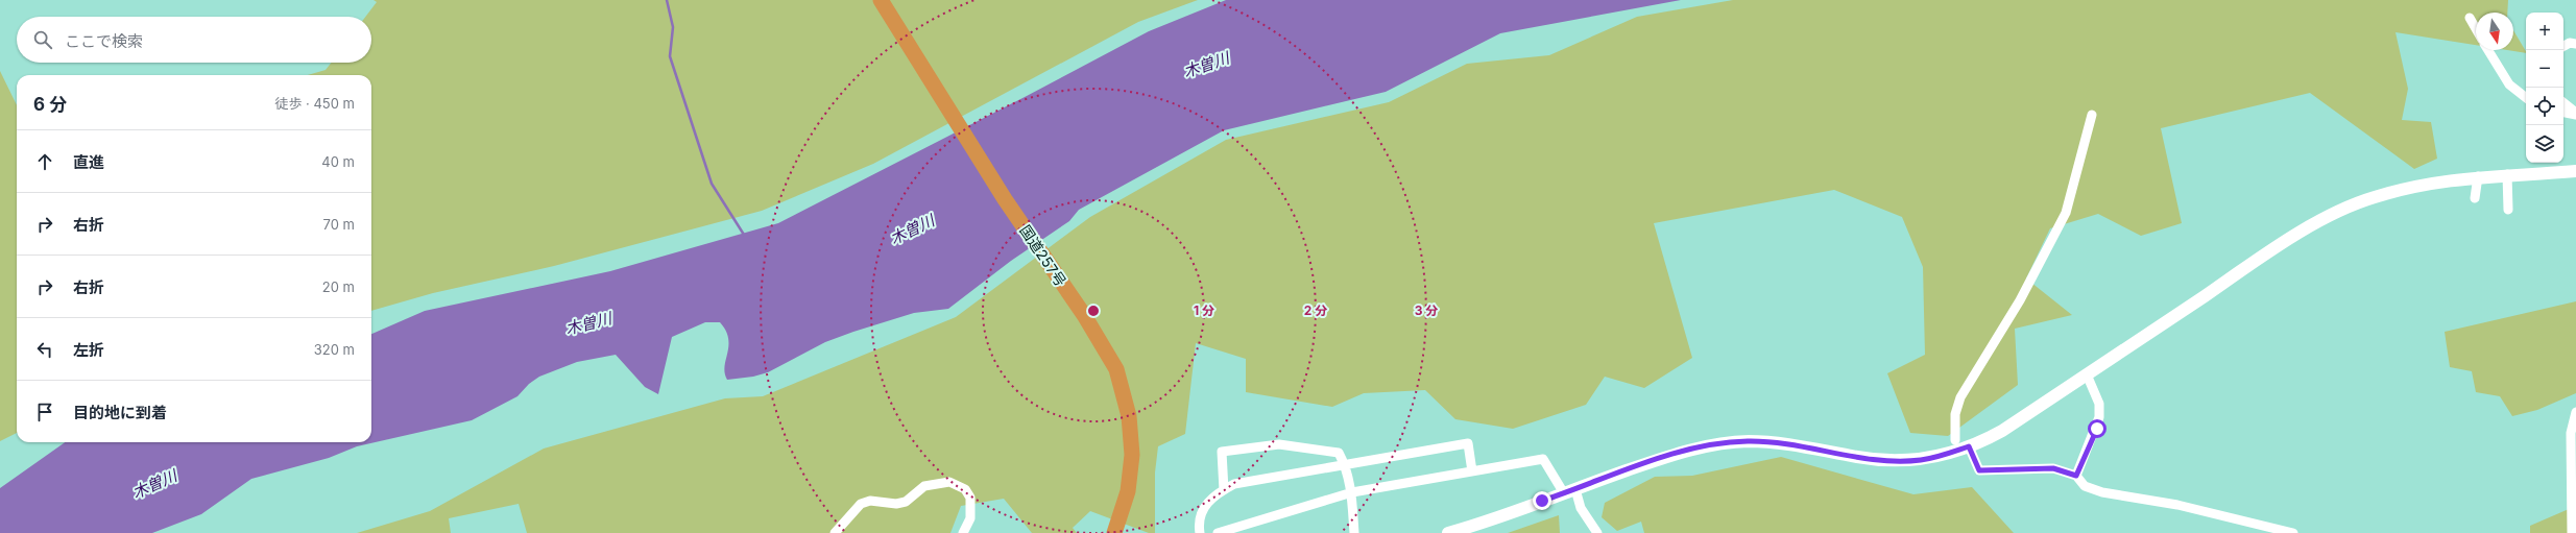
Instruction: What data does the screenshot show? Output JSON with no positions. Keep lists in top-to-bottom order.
{
  "streets": {
    "highway": ["国道257号"]
  },
  "water": ["木曽川"],
  "north": "bottom",
  "page": {
    "map_buttons": ["+", "−"],
    "search": "ここで検索",
    "heading": ["6 分", "徒歩 · 450 m"],
    "list": [
      ["直進", "40 m"],
      ["右折", "70 m"],
      ["右折", "20 m"],
      ["左折", "320 m"],
      "目的地に到着"
    ]
  },
  "rings": ["1 分", "2 分", "3 分"]
}
